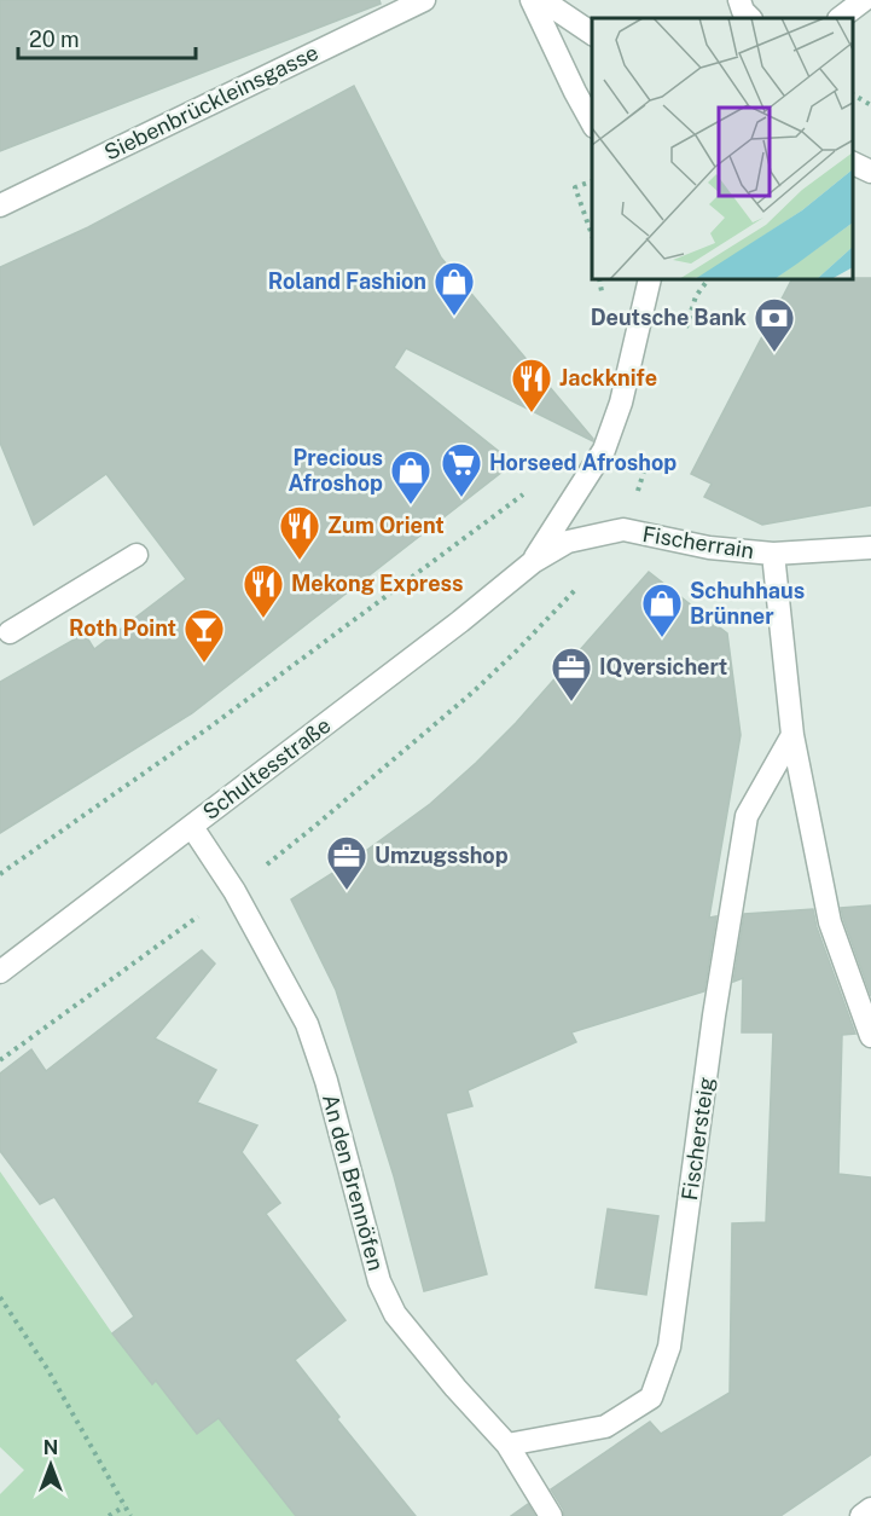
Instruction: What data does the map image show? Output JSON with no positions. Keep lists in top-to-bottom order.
{
  "streets": {
    "street": [
      "Siebenbrückleinsgasse",
      "Fischerrain",
      "Schultesstraße",
      "Fischersteig",
      "An den Brennöfen"
    ]
  },
  "crossings": [
    ["Fischerrain", "Schultesstraße"],
    ["Schultesstraße", "An den Brennöfen"],
    ["Fischersteig", "An den Brennöfen"]
  ],
  "places": {
    "shop": ["Roland Fashion", "Precious Afroshop", "Schuhhaus Brünner"],
    "bank": ["Deutsche Bank"],
    "restaurant": ["Jackknife", "Zum Orient", "Mekong Express"],
    "supermarket": ["Horseed Afroshop"],
    "bar": ["Roth Point"],
    "office": ["IQversichert", "Umzugsshop"]
  },
  "scale_bar": "20 m",
  "north": "top"
}
